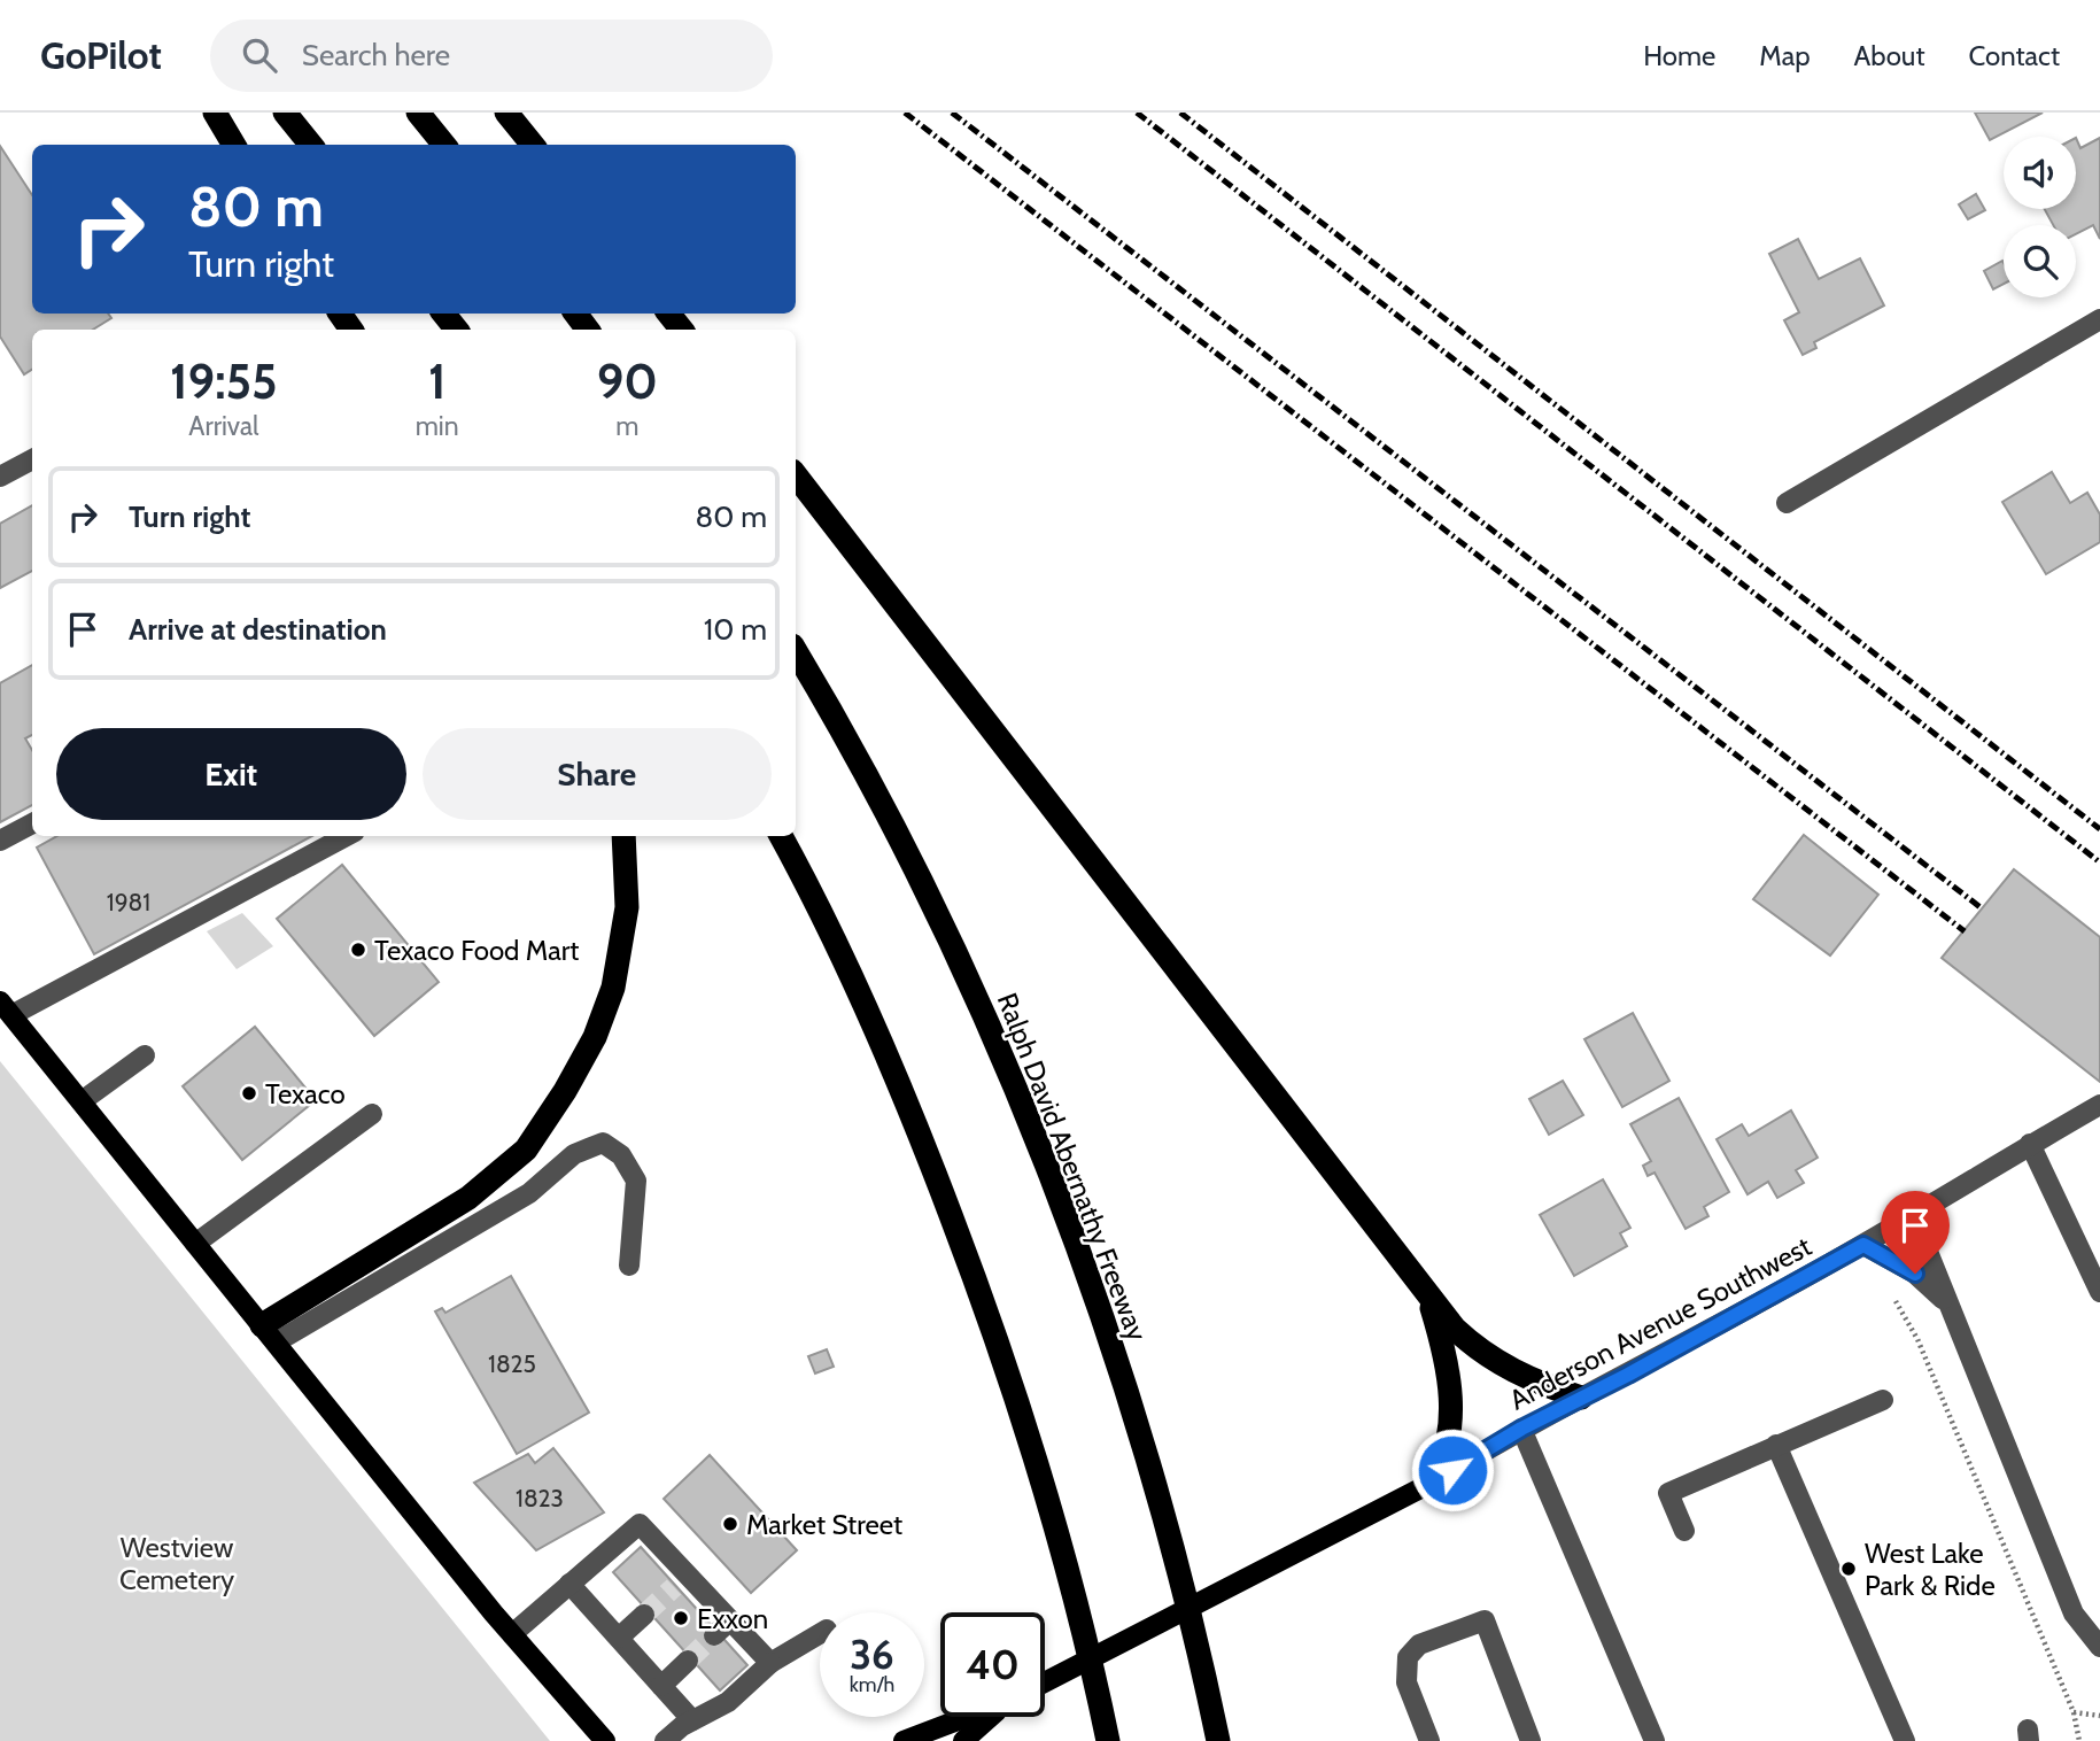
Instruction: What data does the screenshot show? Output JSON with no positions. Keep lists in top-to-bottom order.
{
  "streets": {
    "highway": ["Ralph David Abernathy Freeway"],
    "main road": ["Anderson Avenue Southwest"]
  },
  "parks": ["Westview Cemetery"],
  "places": [
    "Texaco Food Mart",
    "Texaco",
    "Market Street",
    "West Lake Park & Ride",
    "Exxon"
  ],
  "house_numbers": ["1981", "1825", "1823"],
  "page": {
    "header": "GoPilot",
    "search": "Search here",
    "nav": [
      "Home",
      "Map",
      "About",
      "Contact"
    ],
    "turn": ["80 m", "Turn right"],
    "eta": [
      "19:55",
      "Arrival",
      "1",
      "min",
      "90",
      "m"
    ],
    "list": [
      {
        "name": "Turn right",
        "value": "80 m"
      },
      {
        "name": "Arrive at destination",
        "value": "10 m"
      }
    ],
    "buttons": ["Exit", "Share"],
    "speed": "36 km/h",
    "limit": "40"
  }
}
